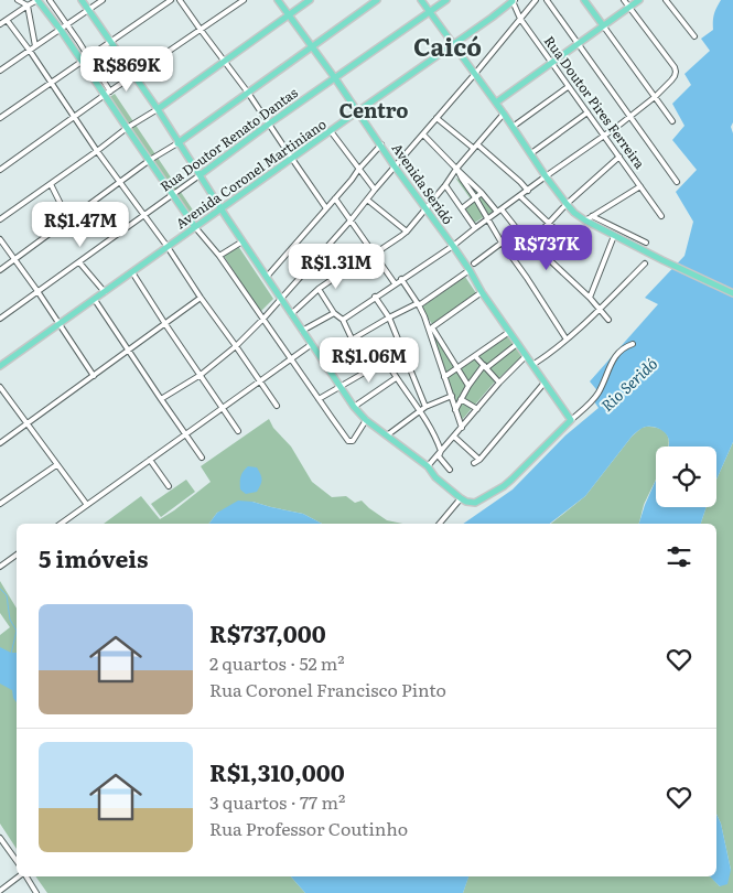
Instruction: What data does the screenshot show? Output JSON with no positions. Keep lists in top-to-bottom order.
{
  "streets": {
    "main road": ["Rua Doutor Renato Dantas", "Avenida Coronel Martiniano", "Avenida Seridó"],
    "street": ["Rua Doutor Pires Ferreira"]
  },
  "crossings": [
    ["Rua Doutor Pires Ferreira", "Avenida Coronel Martiniano"],
    ["Rua Doutor Renato Dantas", "Avenida Seridó"],
    ["Avenida Coronel Martiniano", "Avenida Seridó"]
  ],
  "districts": ["Caicó", "Centro"],
  "water": ["Rio Seridó"],
  "page": {
    "price": [
      "R$869K",
      "R$1.47M",
      "R$737K",
      "R$1.31M",
      "R$1.06M"
    ],
    "heading": "5 imóveis",
    "list": [
      {
        "name": "R$737,000",
        "note": "2 quartos · 52 m² · Rua Coronel Francisco Pinto"
      },
      {
        "name": "R$1,310,000",
        "note": "3 quartos · 77 m² · Rua Professor Coutinho"
      }
    ]
  }
}
